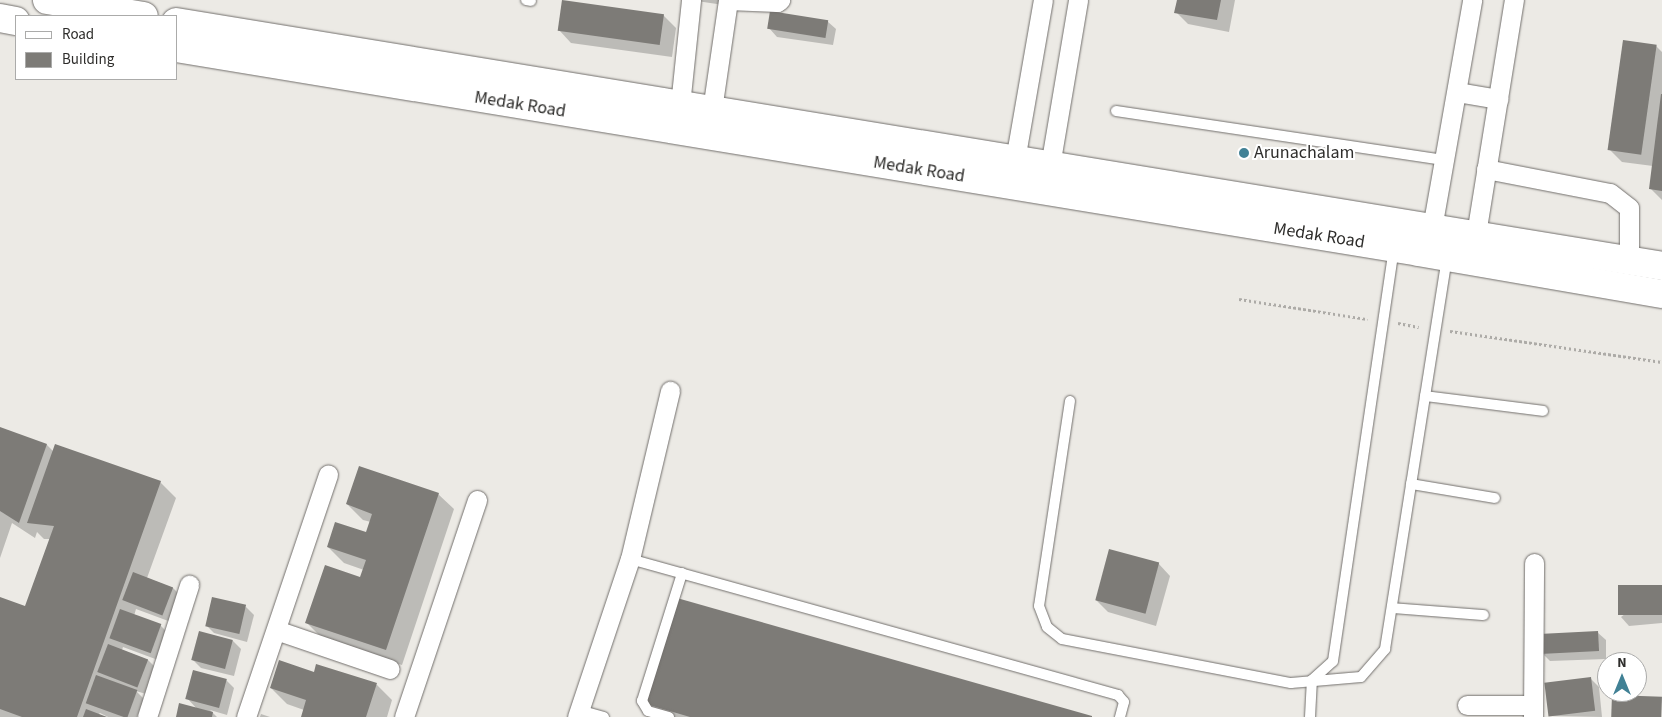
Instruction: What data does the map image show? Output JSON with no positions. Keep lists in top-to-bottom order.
{
  "streets": {
    "main road": ["Medak Road"]
  },
  "places": ["Arunachalam"],
  "legend": ["Road", "Building"],
  "north": "top"
}
